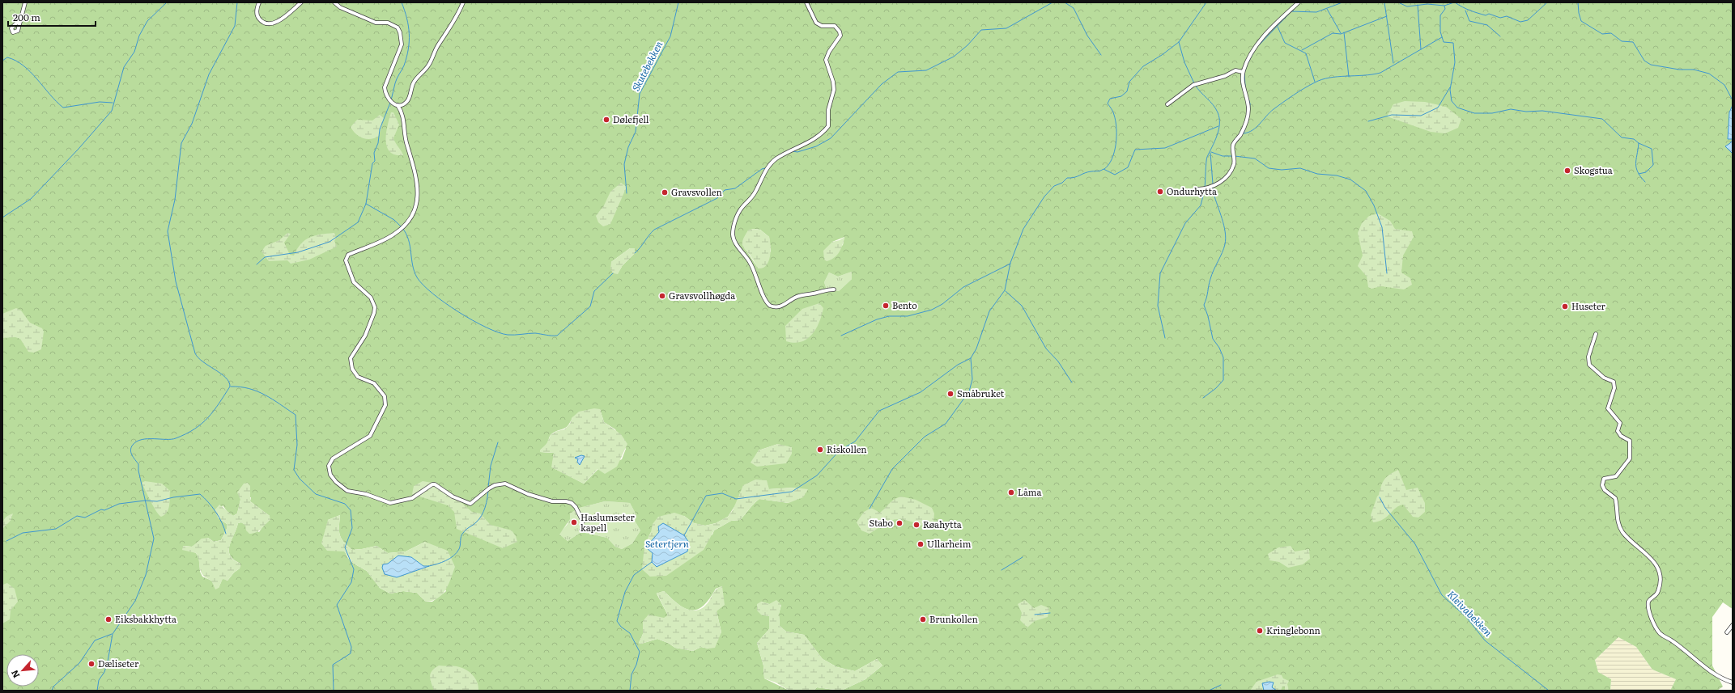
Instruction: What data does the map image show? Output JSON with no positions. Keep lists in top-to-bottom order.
{
  "water": ["Skutebekken", "Setertjern", "Kleivabekken"],
  "places": [
    "Dølefjell",
    "Skogstua",
    "Ondurhytta",
    "Gravsvollen",
    "Gravsvollhøgda",
    "Bento",
    "Huseter",
    "Småbruket",
    "Riskollen",
    "Låma",
    "Haslumseter kapell",
    "Stabo",
    "Røahytta",
    "Ullarheim",
    "Eiksbakkhytta",
    "Brunkollen",
    "Kringlebonn",
    "Dæliseter"
  ],
  "scale_bar": "200 m",
  "north": "bottom left"
}
